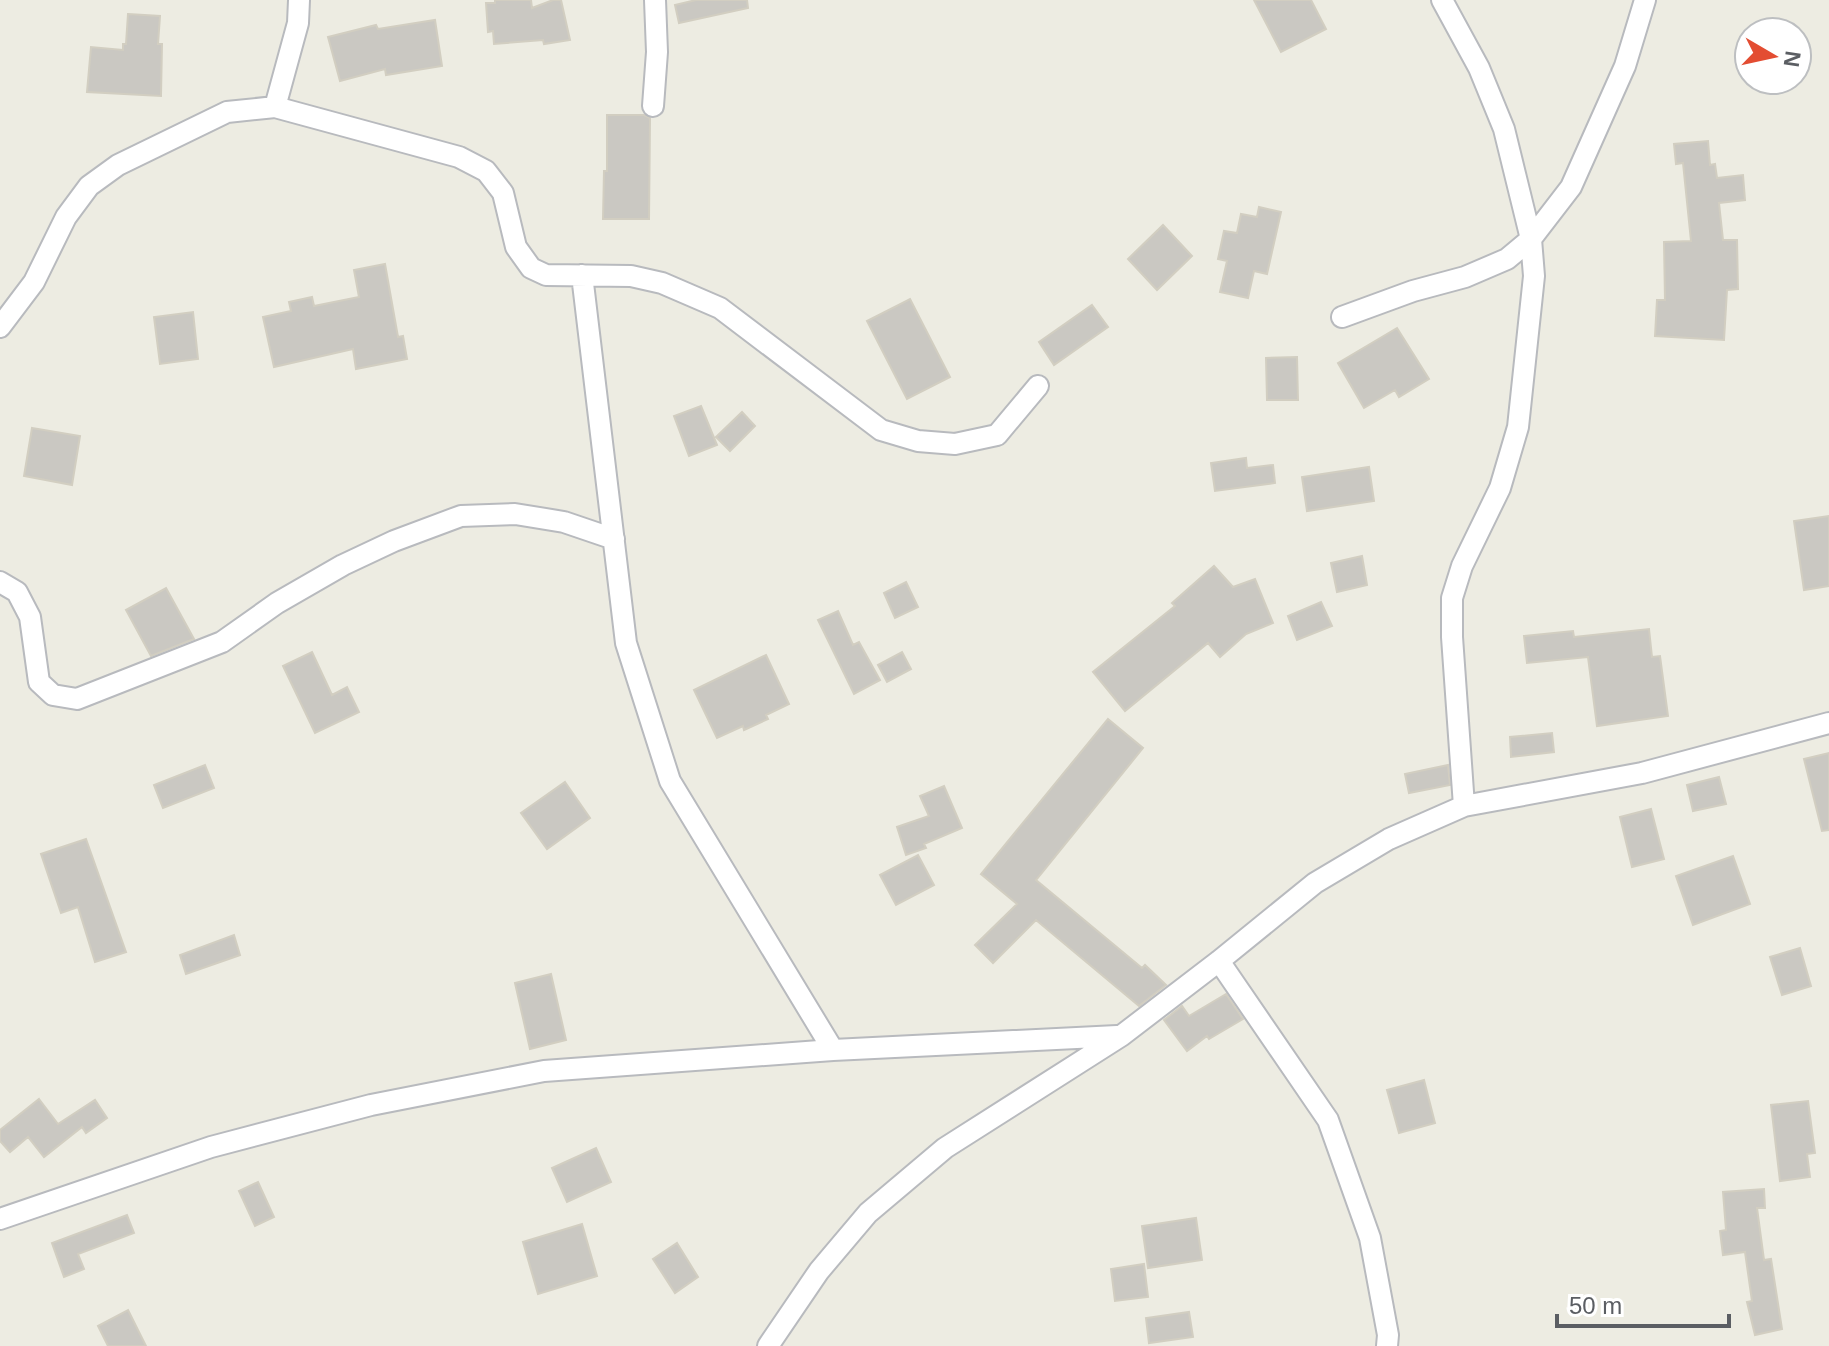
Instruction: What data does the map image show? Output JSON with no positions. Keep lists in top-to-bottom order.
{
  "scale_bar": "50 m",
  "north": "right"
}
